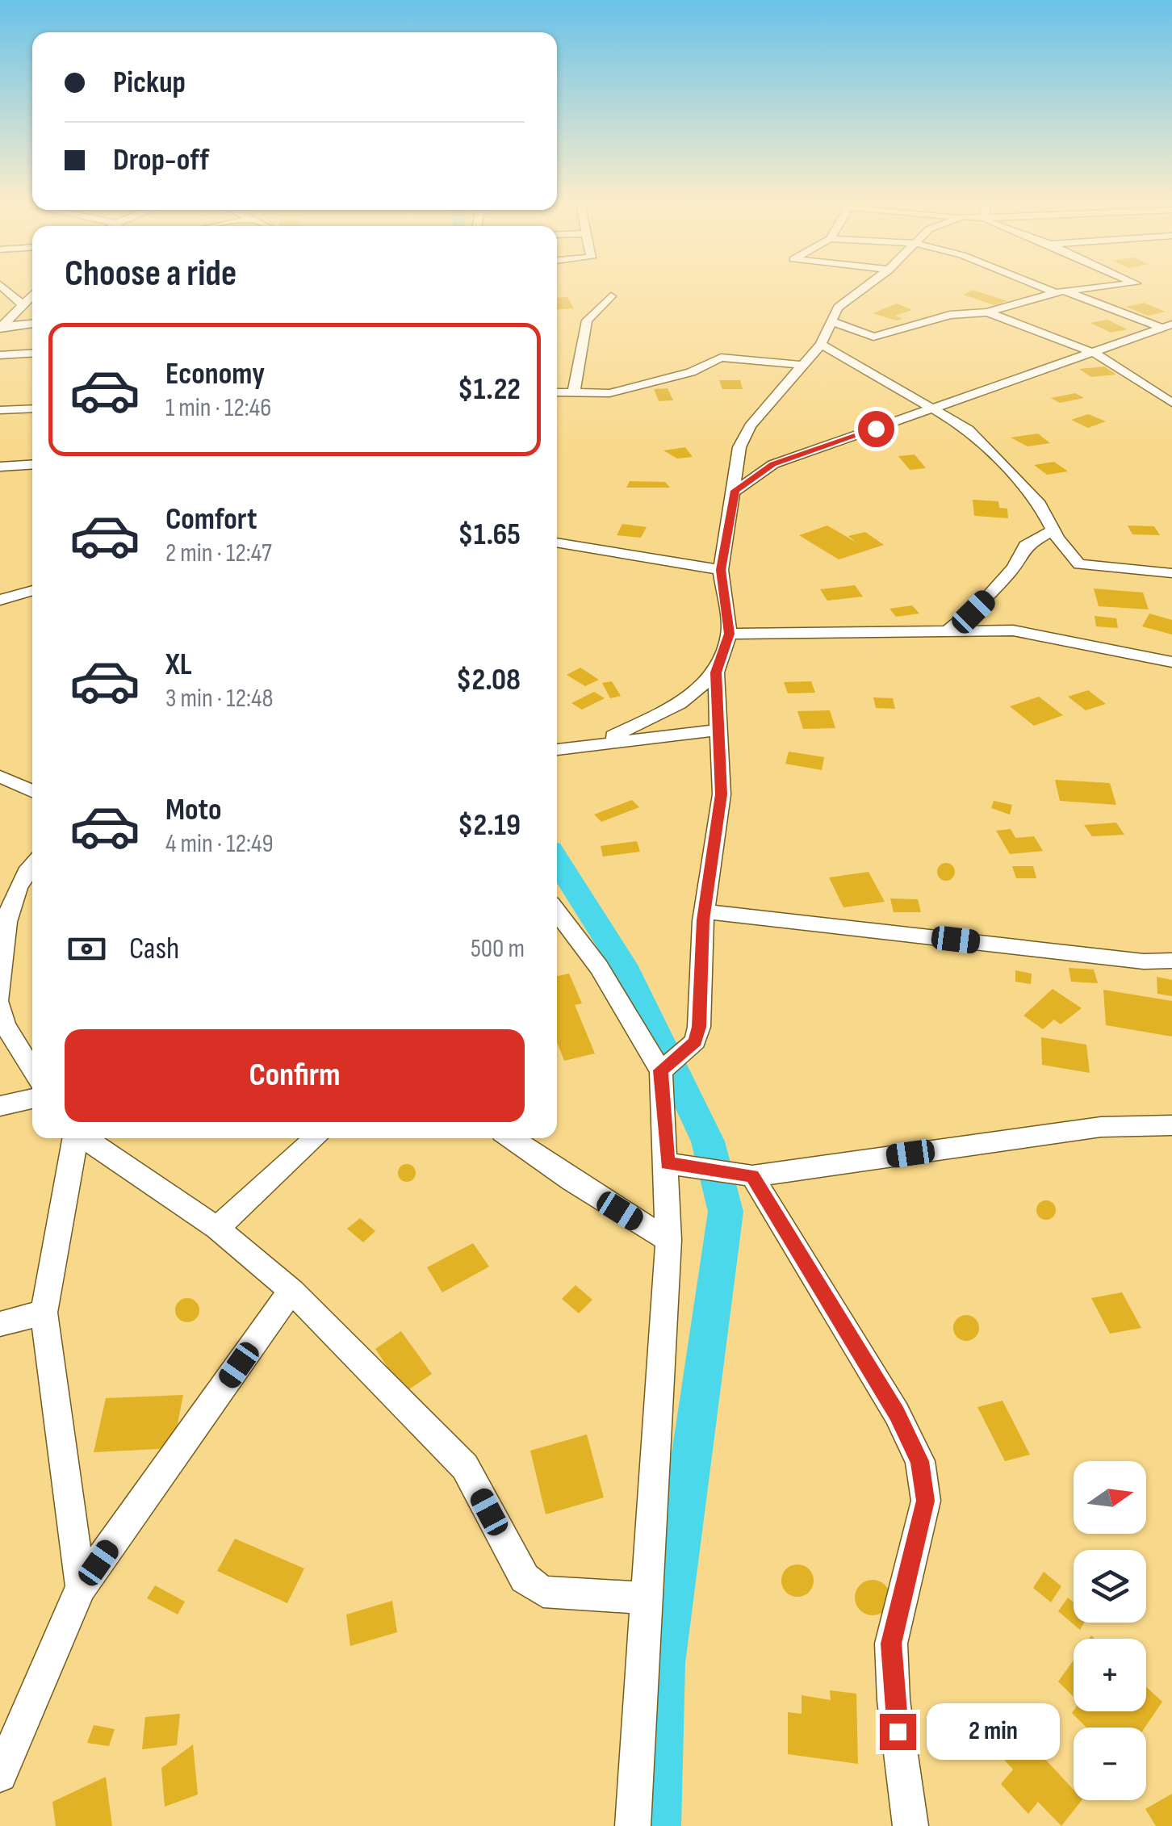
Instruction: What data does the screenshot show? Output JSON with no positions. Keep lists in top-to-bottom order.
{
  "north": "right",
  "page": {
    "banner": ["Pickup", "Drop-off"],
    "heading": "Choose a ride",
    "list": [
      {
        "name": "Economy",
        "note": "1 min · 12:46",
        "value": "$1.22"
      },
      {
        "name": "Comfort",
        "note": "2 min · 12:47",
        "value": "$1.65"
      },
      {
        "name": "XL",
        "note": "3 min · 12:48",
        "value": "$2.08"
      },
      {
        "name": "Moto",
        "note": "4 min · 12:49",
        "value": "$2.19"
      }
    ],
    "pay": ["Cash", "500 m"],
    "buttons": "Confirm",
    "map_buttons": ["+", "−"],
    "bubble": "2 min"
  }
}
